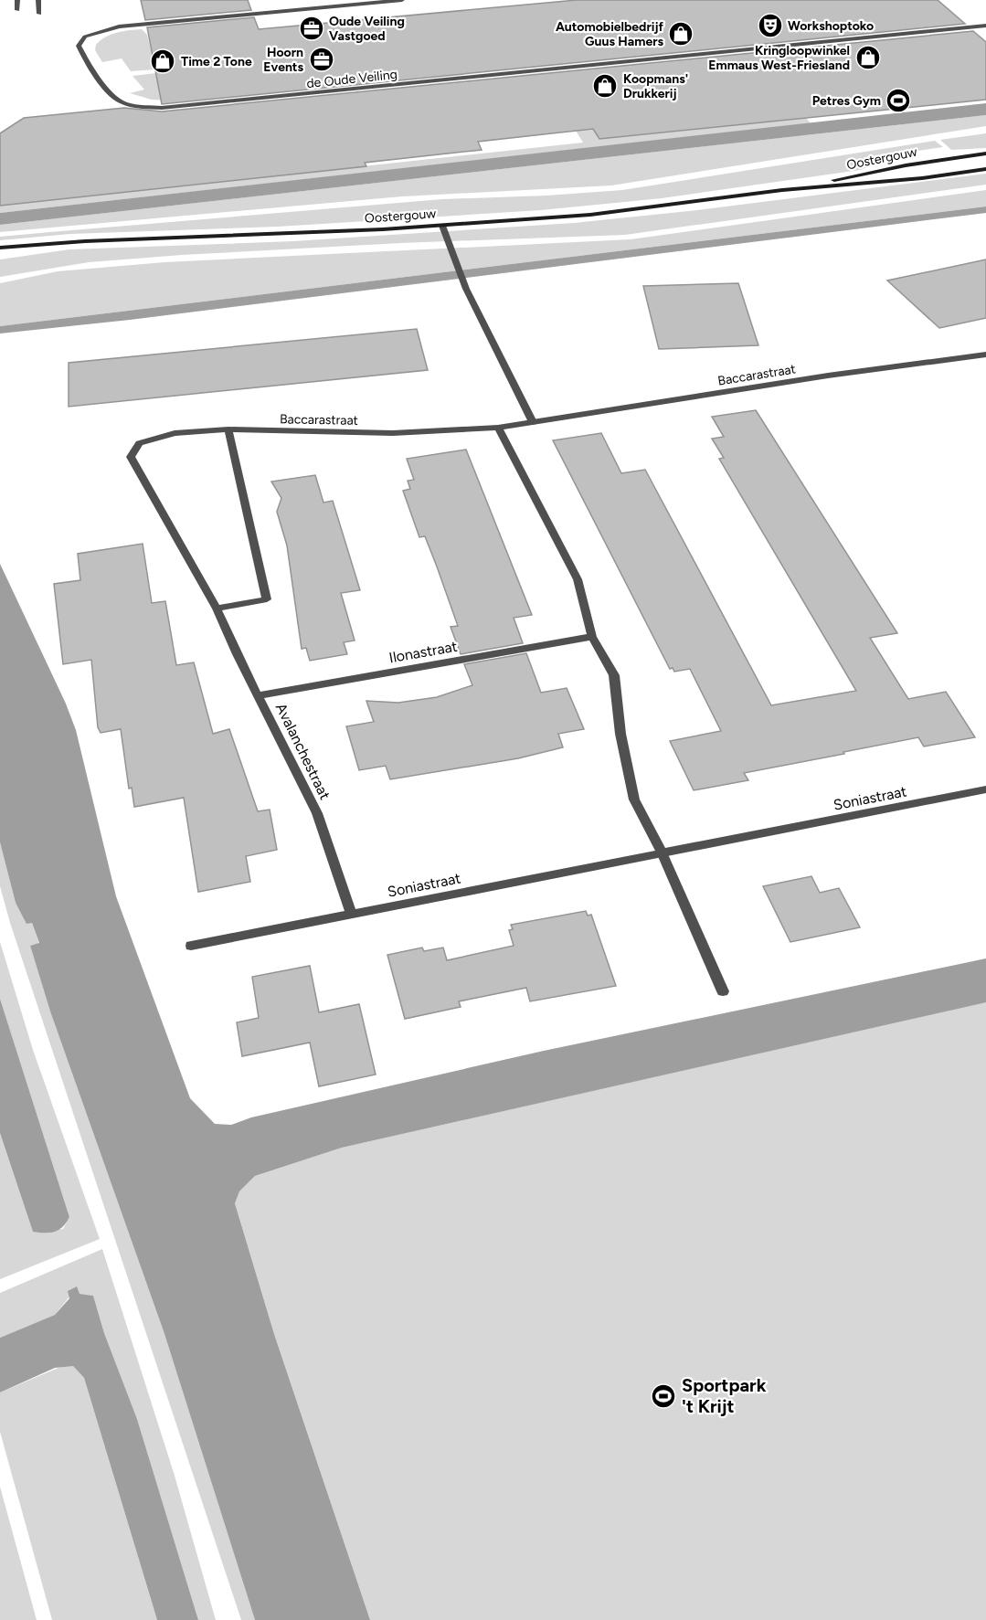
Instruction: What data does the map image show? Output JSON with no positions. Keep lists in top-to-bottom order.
{
  "streets": {
    "main road": ["Oostergouw"],
    "street": [
      "de Oude Veiling",
      "Baccarastraat",
      "Ilonastraat",
      "Avalanchestraat",
      "Soniastraat"
    ]
  },
  "crossings": [
    ["Baccarastraat", "Avalanchestraat"],
    ["Ilonastraat", "Avalanchestraat"],
    ["Avalanchestraat", "Soniastraat"]
  ],
  "places": {
    "theatre": ["Workshoptoko"],
    "office": ["Oude Veiling Vastgoed", "Hoorn Events"],
    "shop": [
      "Automobielbedrijf Guus Hamers",
      "Kringloopwinkel Emmaus West-Friesland",
      "Time 2 Tone",
      "Koopmans' Drukkerij"
    ],
    "sports": ["Petres Gym", "Sportpark 't Krijt"]
  }
}
